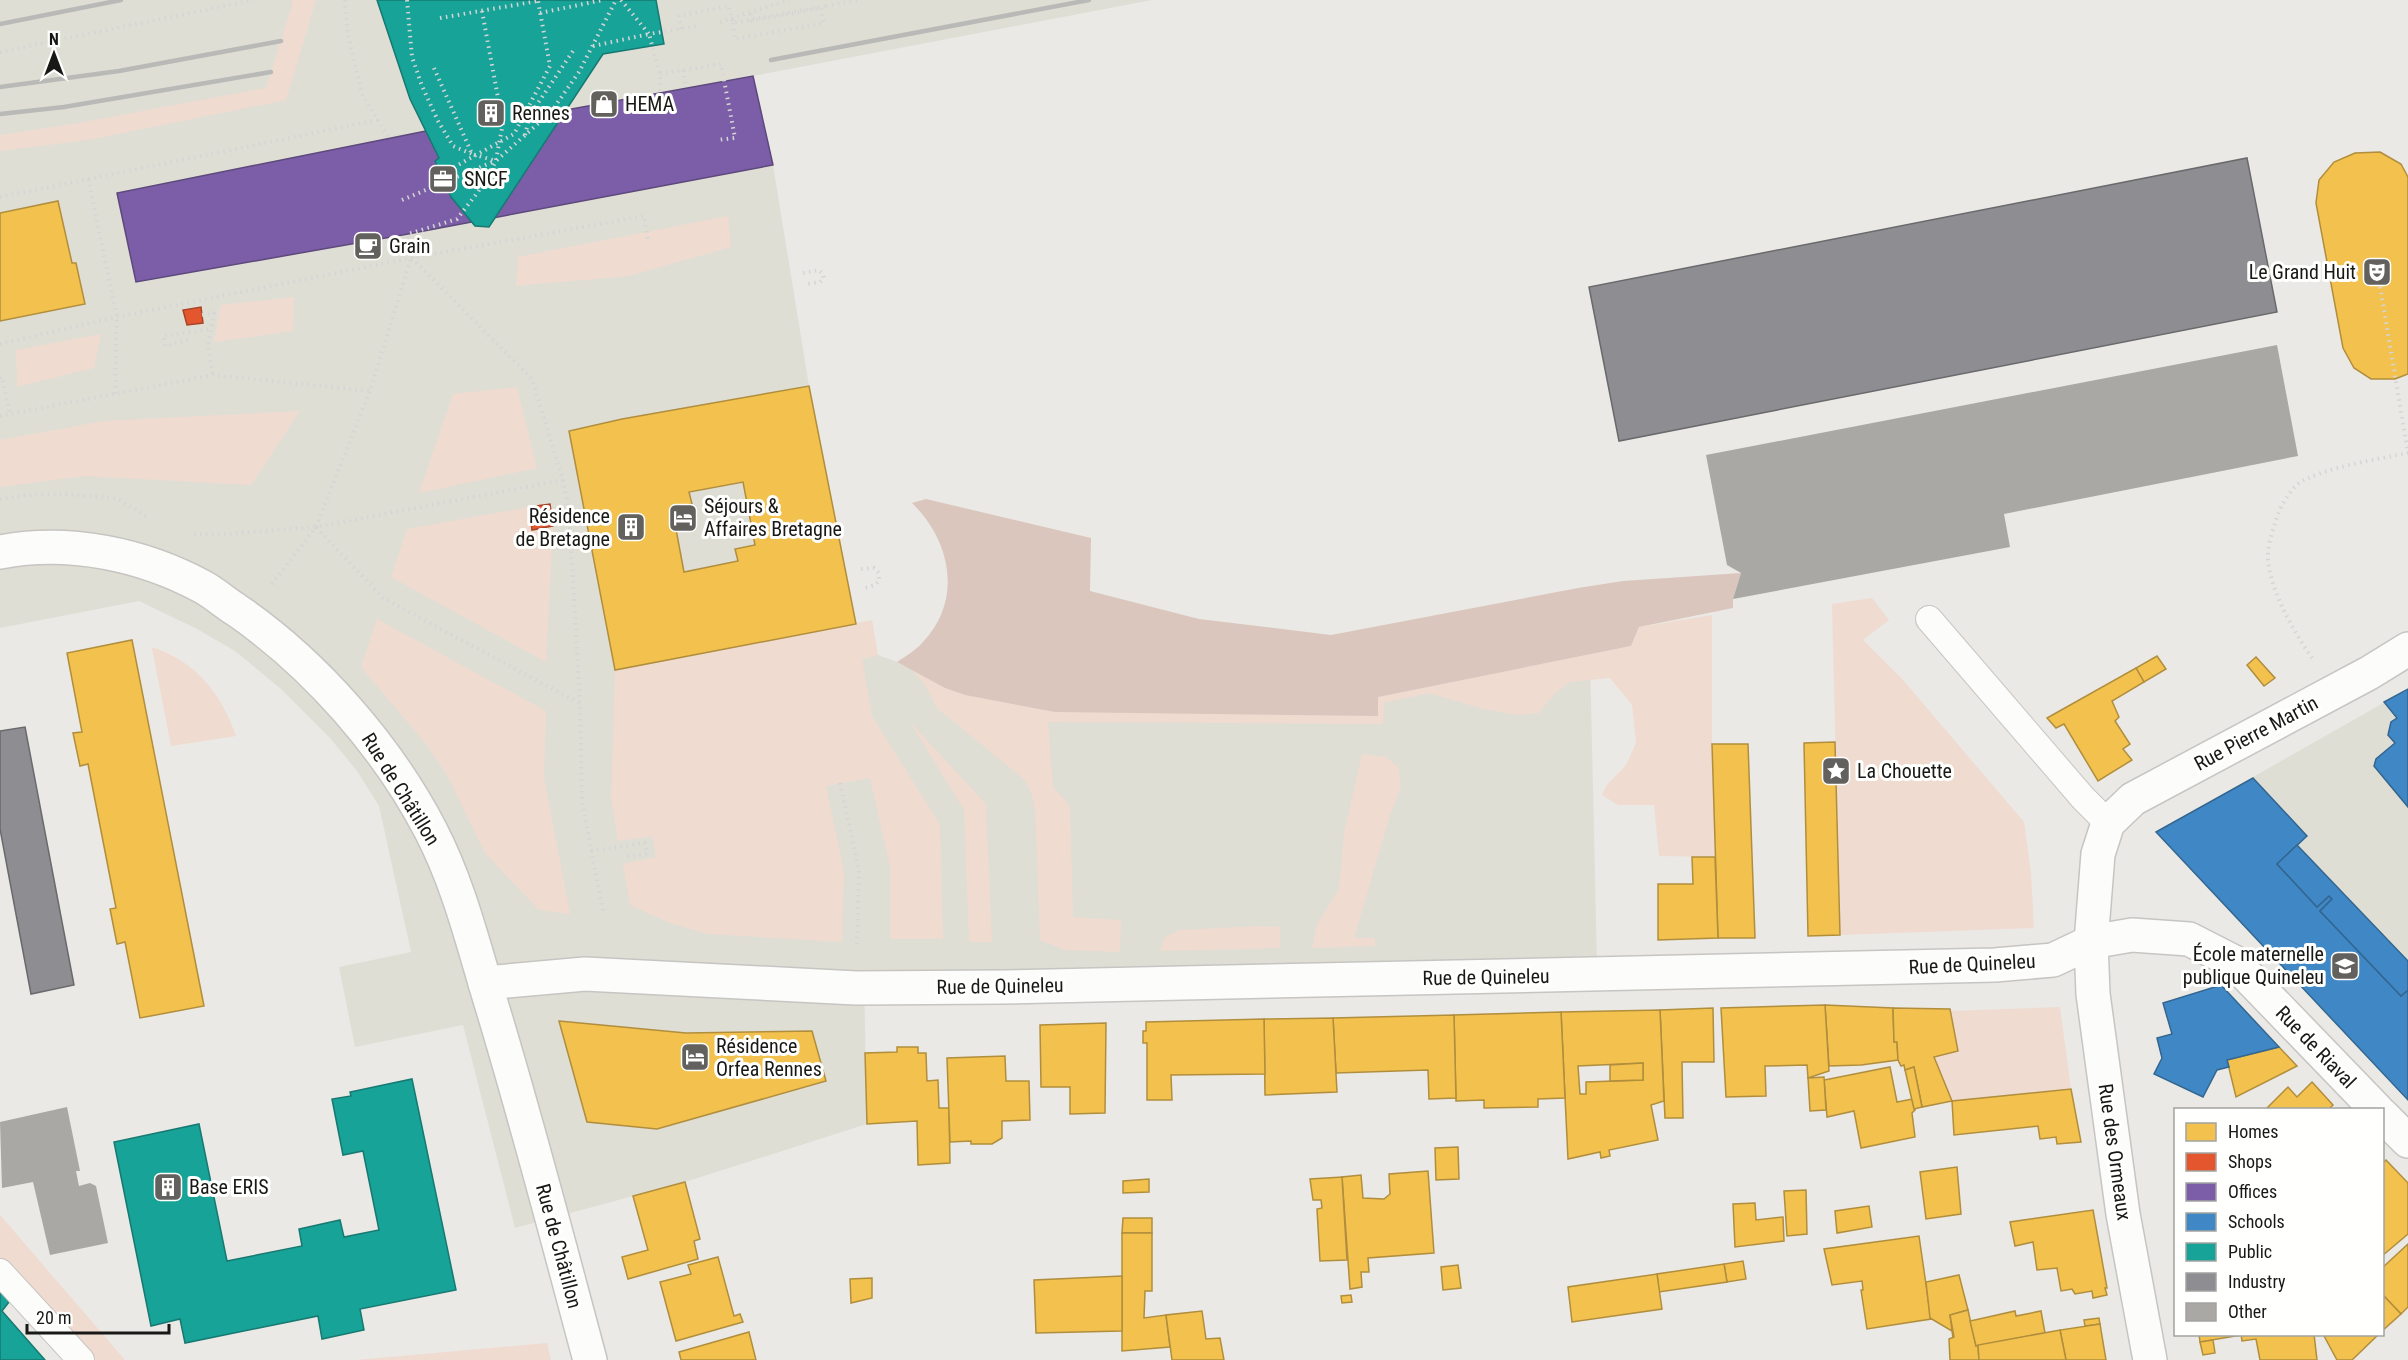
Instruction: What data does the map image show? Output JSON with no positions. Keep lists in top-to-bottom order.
{
  "streets": {
    "street": [
      "Rue Pierre Martin",
      "Rue de Châtillon",
      "Rue de Quineleu",
      "Rue de Riaval",
      "Rue des Ormeaux"
    ]
  },
  "crossings": [
    ["Rue de Châtillon", "Rue de Quineleu"],
    ["Rue de Quineleu", "Rue de Riaval"],
    ["Rue de Quineleu", "Rue des Ormeaux"],
    ["Rue de Riaval", "Rue des Ormeaux"]
  ],
  "places": {
    "shop": ["HEMA"],
    "building": ["Rennes", "Résidence de Bretagne", "Base ERIS"],
    "office": ["SNCF"],
    "cafe": ["Grain"],
    "theatre": ["Le Grand Huit"],
    "hotel": ["Séjours & Affaires Bretagne", "Résidence Orfea Rennes"],
    "place": ["La Chouette"],
    "school or university": ["École maternelle publique Quineleu"]
  },
  "legend": [
    "Homes",
    "Shops",
    "Offices",
    "Schools",
    "Public",
    "Industry",
    "Other"
  ],
  "scale_bar": "20 m",
  "north": "top"
}
